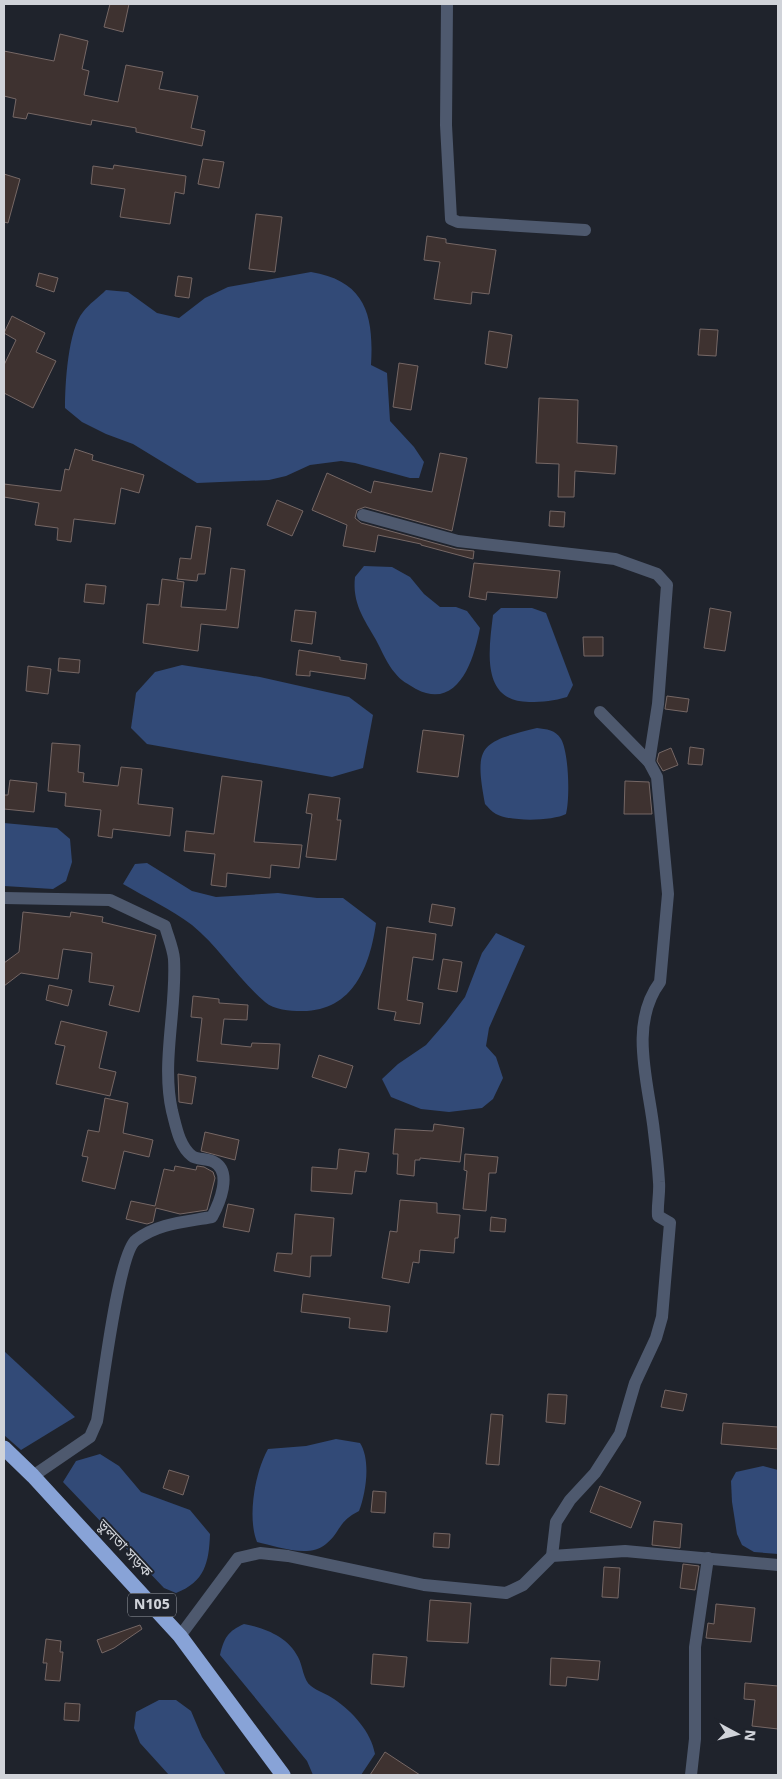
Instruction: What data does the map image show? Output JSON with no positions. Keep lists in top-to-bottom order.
{
  "streets": {
    "highway": ["ভুলতা সড়ক", "N105"]
  },
  "north": "right"
}
